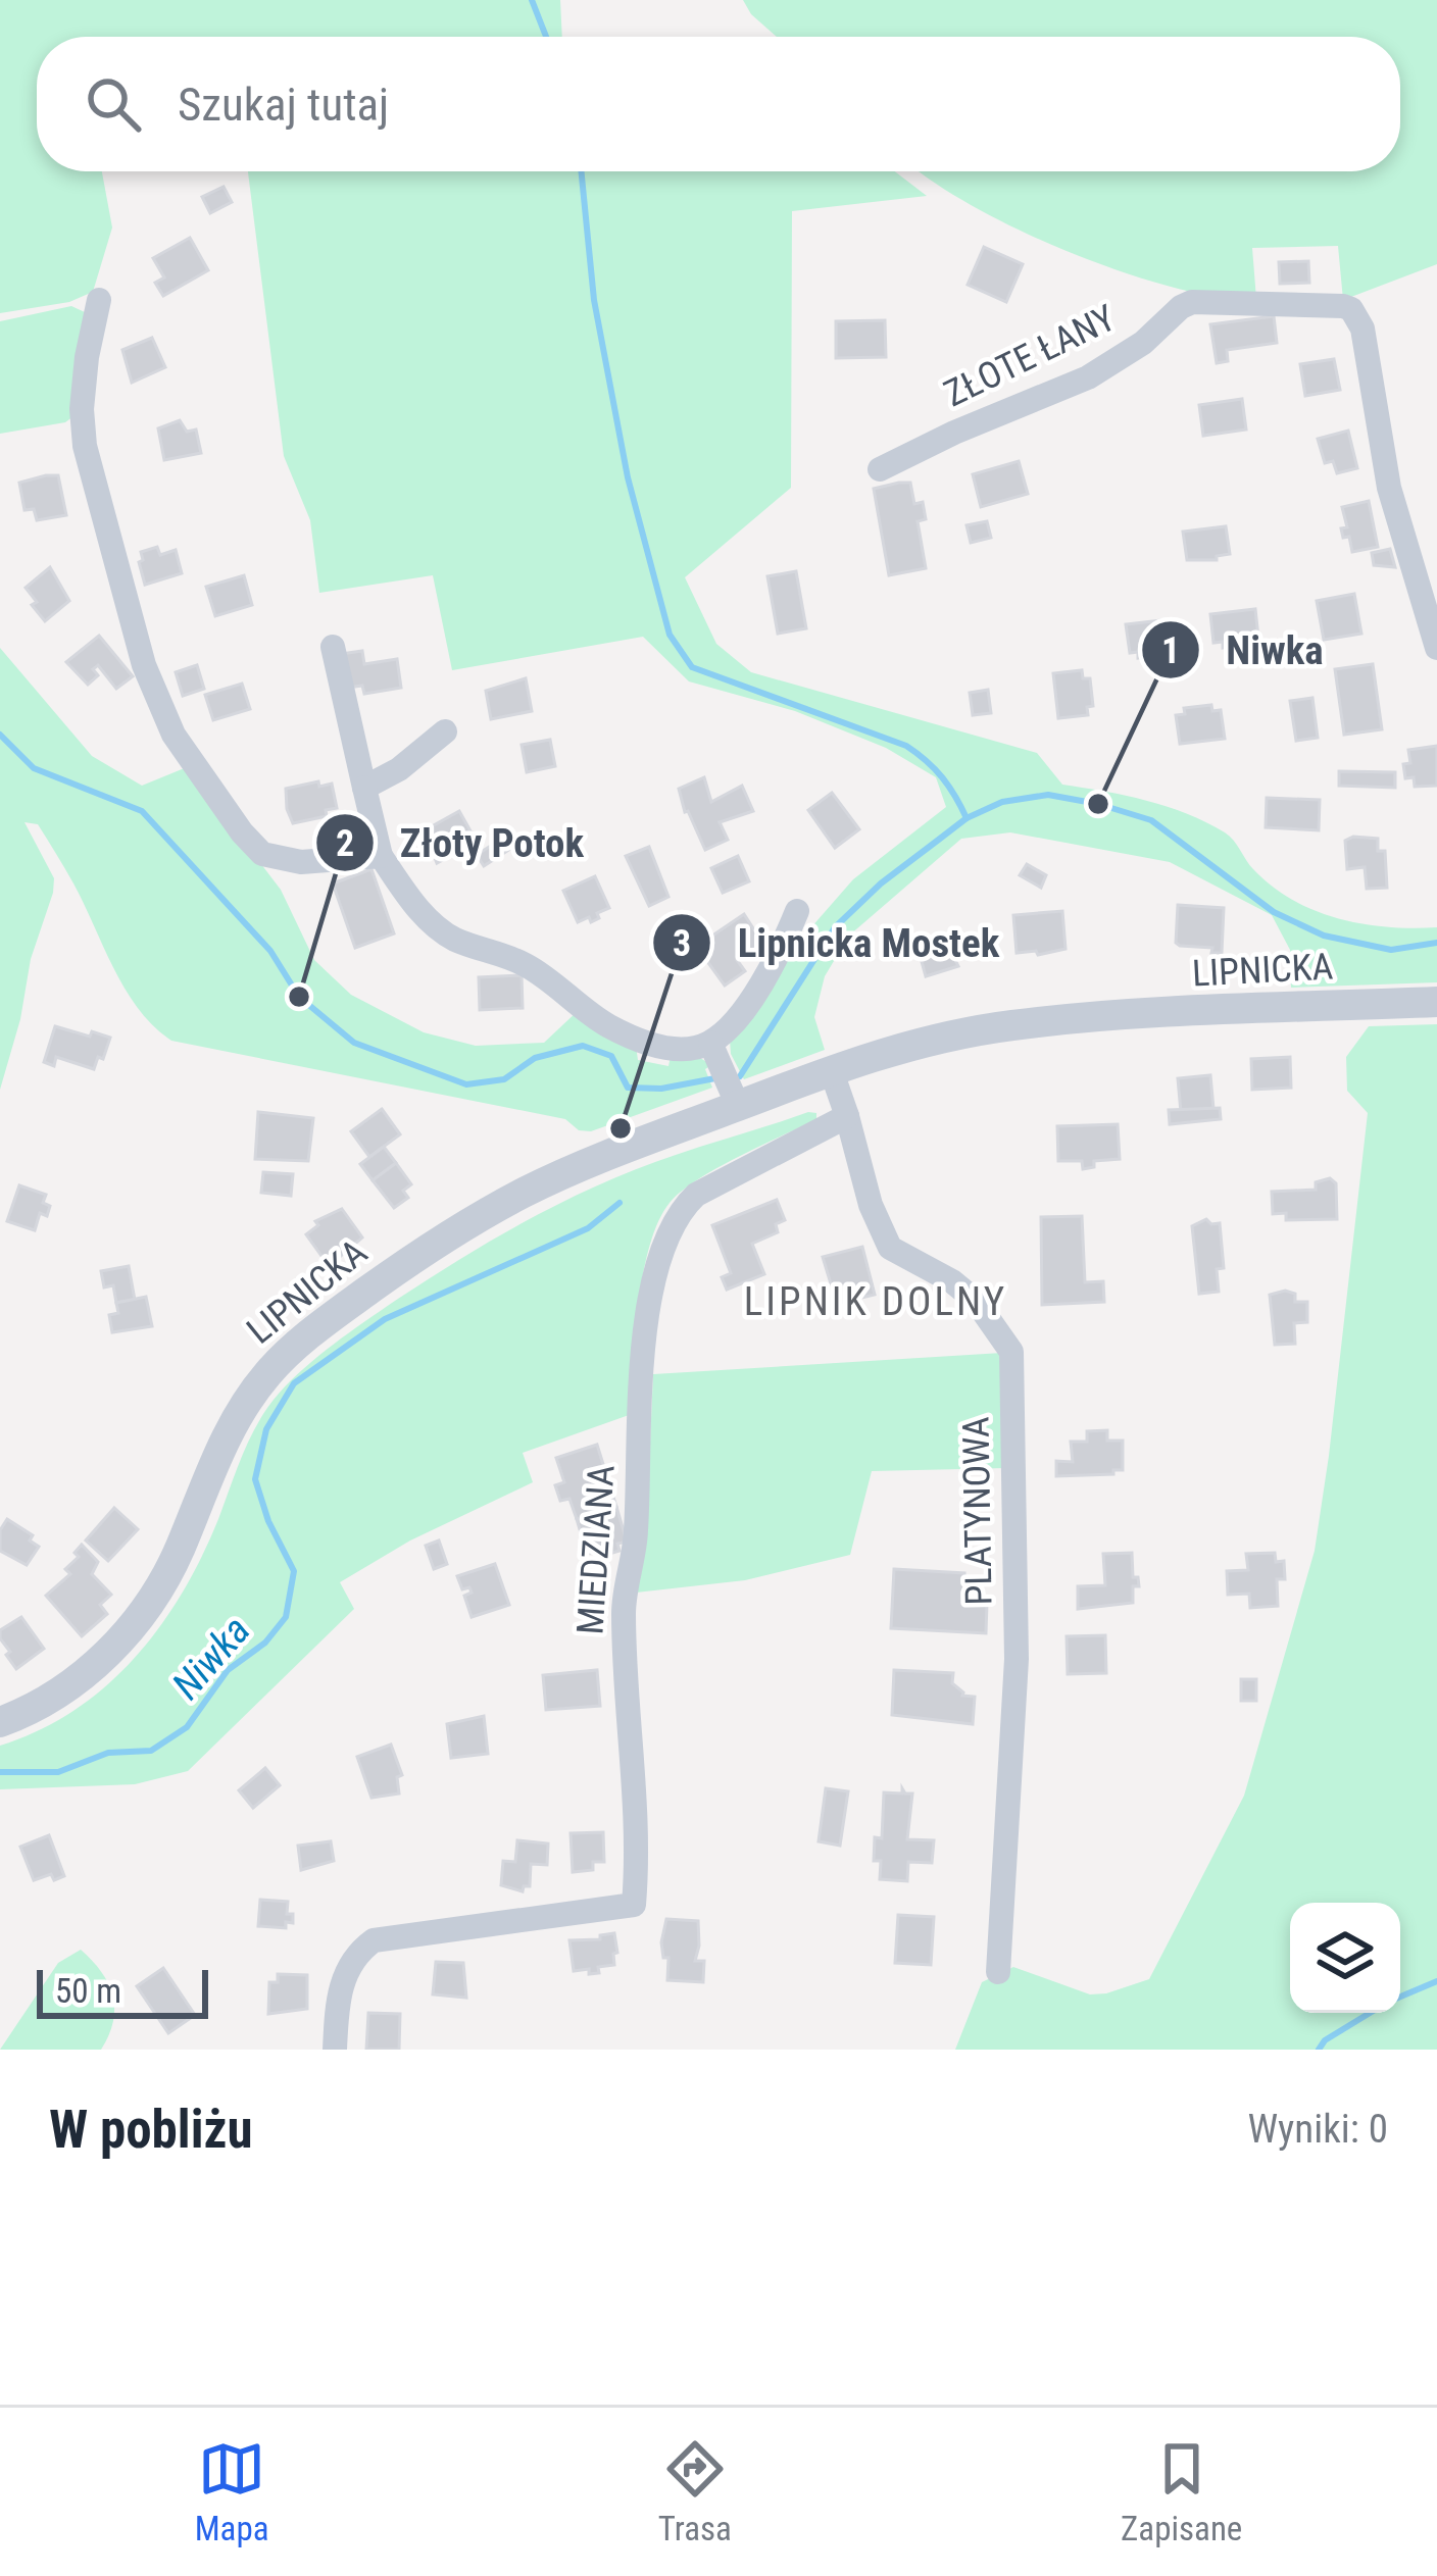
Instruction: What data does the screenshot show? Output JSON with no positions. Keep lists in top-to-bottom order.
{
  "streets": {
    "street": [
      "ZŁOTE ŁANY",
      "LIPNICKA",
      "PLATYNOWA",
      "MIEDZIANA"
    ]
  },
  "crossings": [
    ["PLATYNOWA", "MIEDZIANA"]
  ],
  "districts": ["LIPNIK DOLNY"],
  "water": ["Niwka"],
  "places": ["Niwka", "Złoty Potok", "Lipnicka Mostek"],
  "scale_bar": "50 m",
  "page": {
    "search": "Szukaj tutaj",
    "scale": "50 m",
    "heading": ["W pobliżu", "Wyniki: 0"],
    "nav": ["Mapa", "Trasa", "Zapisane"]
  }
}
